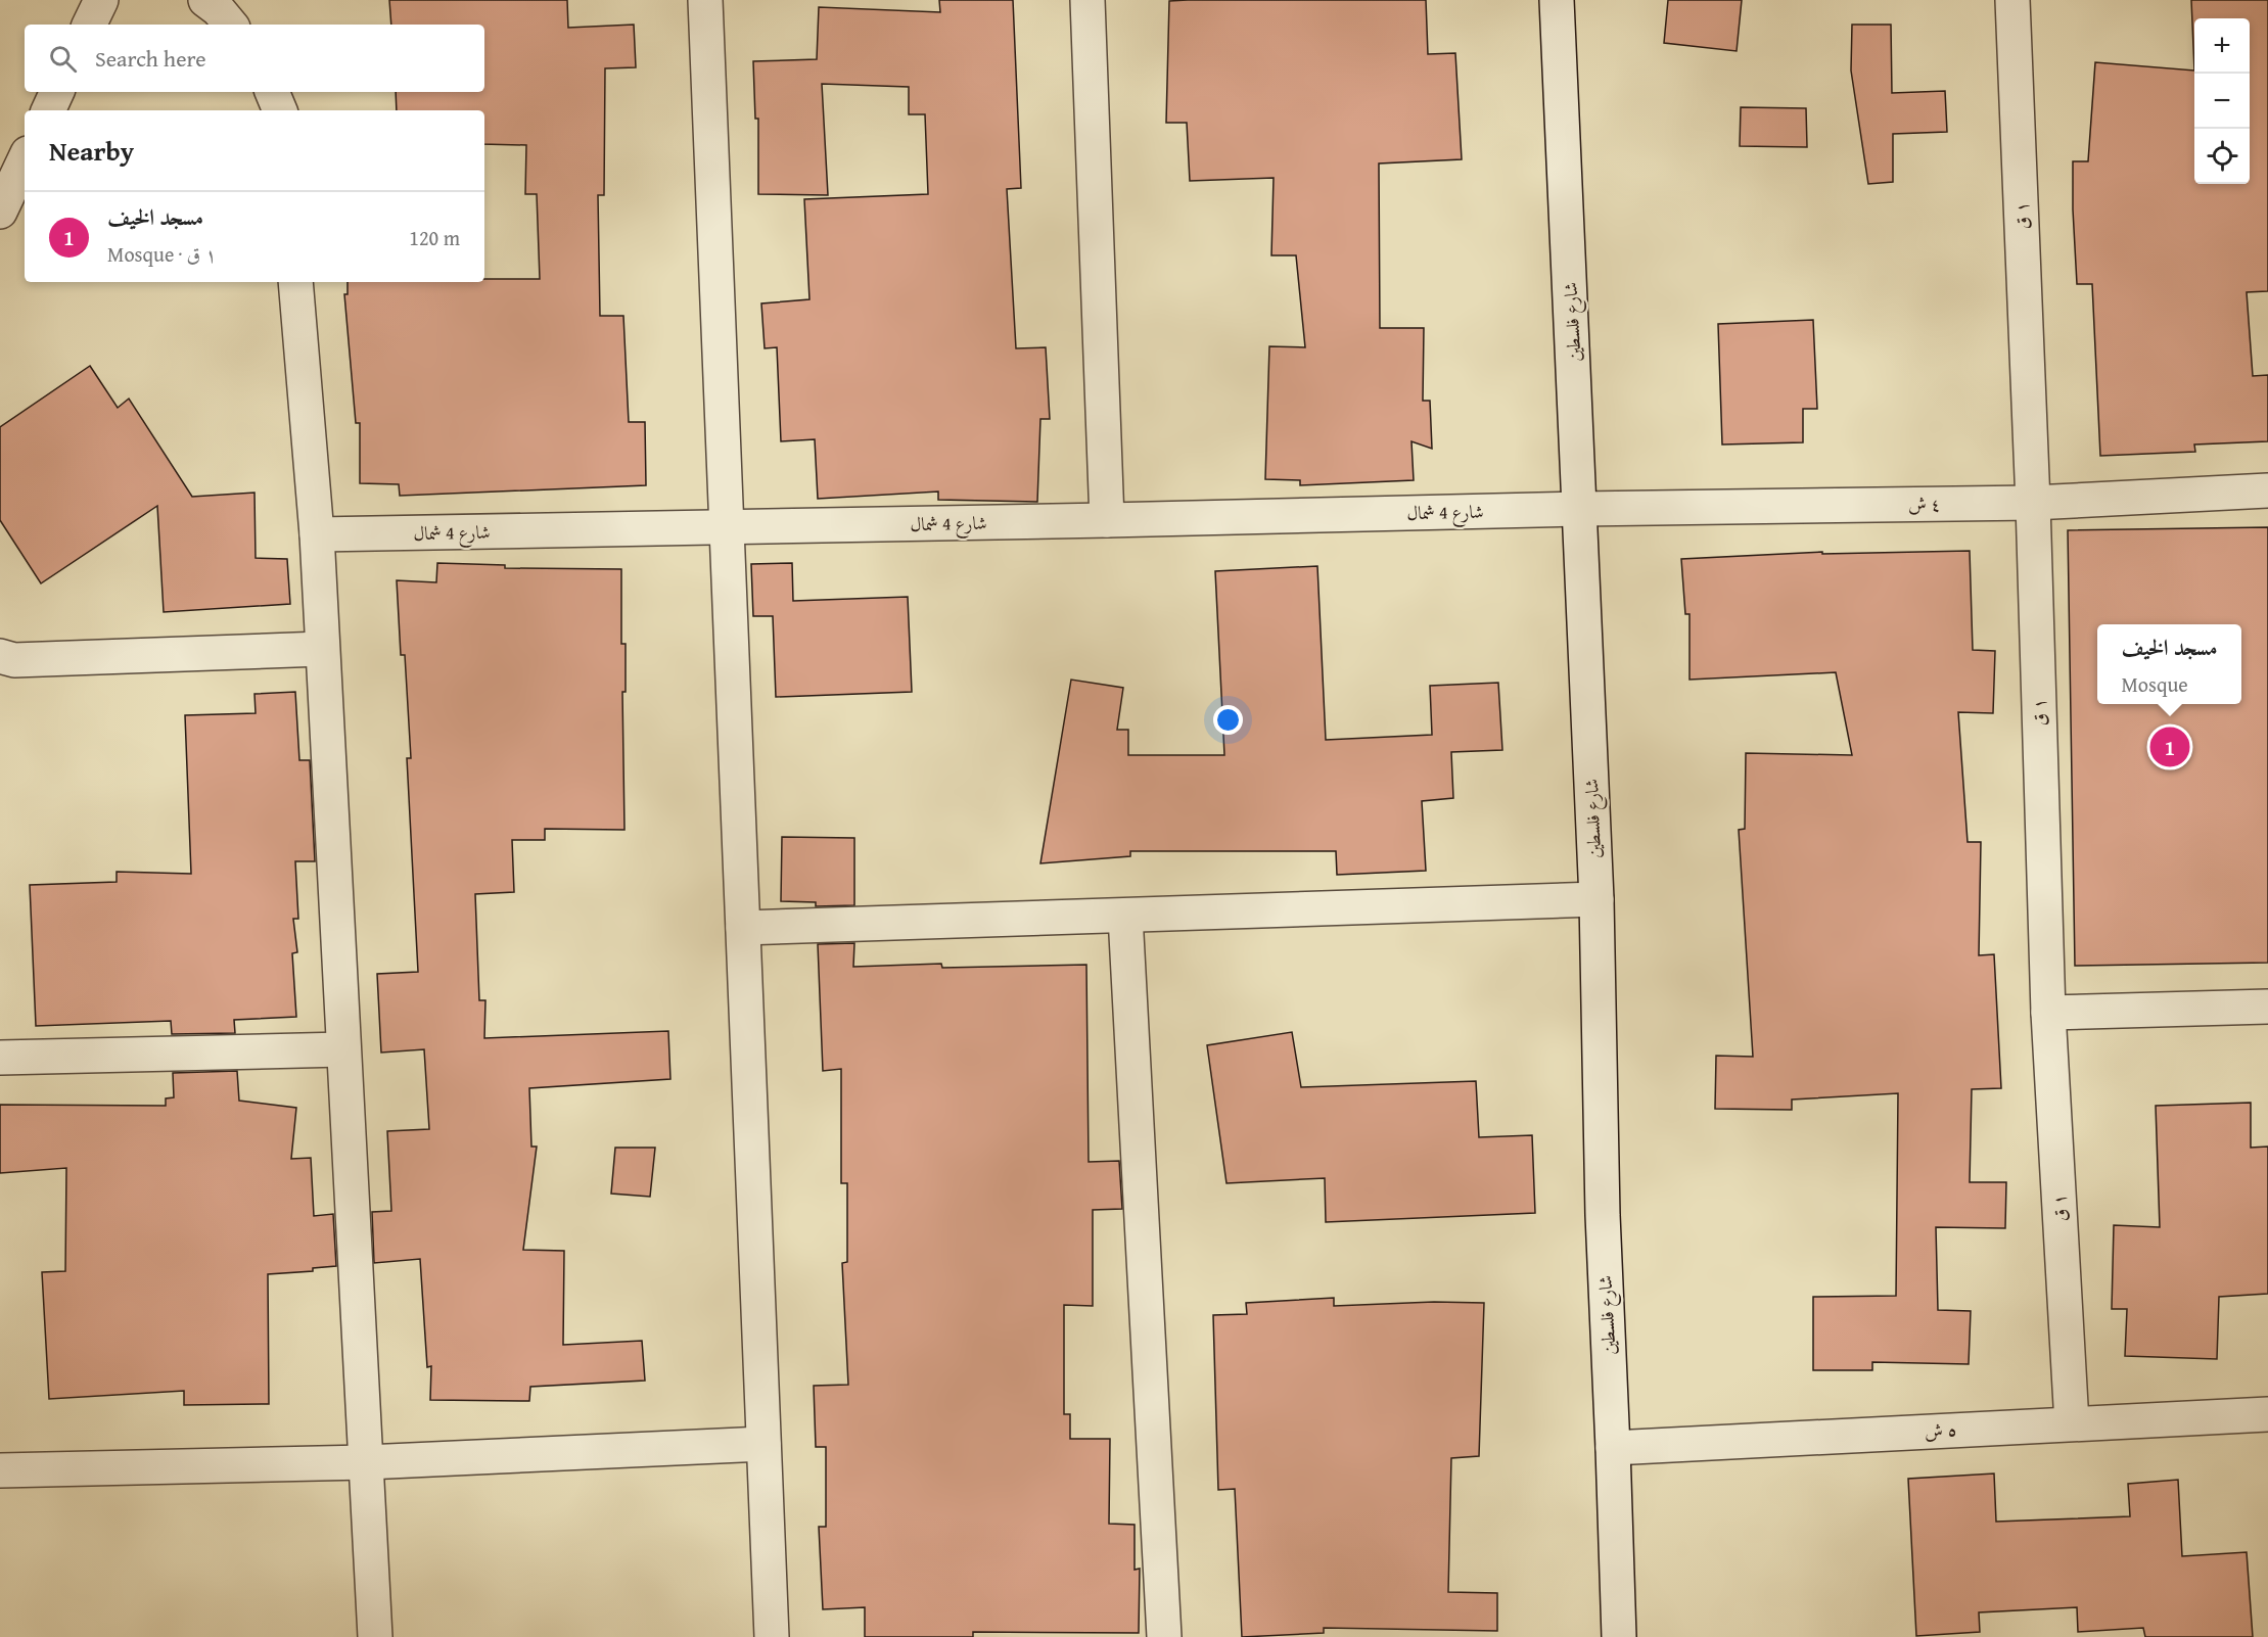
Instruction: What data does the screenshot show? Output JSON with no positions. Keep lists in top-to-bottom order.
{
  "streets": {
    "street": [
      "١ ق",
      "شارع فلسطين",
      "٤ ش",
      "شارع 4 شمال",
      "٥ ش"
    ]
  },
  "crossings": [
    ["١ ق", "٤ ش"],
    ["١ ق", "٥ ش"],
    ["شارع فلسطين", "٤ ش"],
    ["شارع فلسطين", "شارع 4 شمال"],
    ["شارع فلسطين", "٥ ش"],
    ["٤ ش", "شارع 4 شمال"]
  ],
  "page": {
    "map_buttons": ["+", "−"],
    "search": "Search here",
    "heading": "Nearby",
    "list": [
      {
        "mark": "1",
        "name": "مسجد الخيف",
        "note": "Mosque · ١ ق",
        "value": "120 m"
      }
    ],
    "popup": ["مسجد الخيف", "Mosque"],
    "pins": "1"
  }
}
